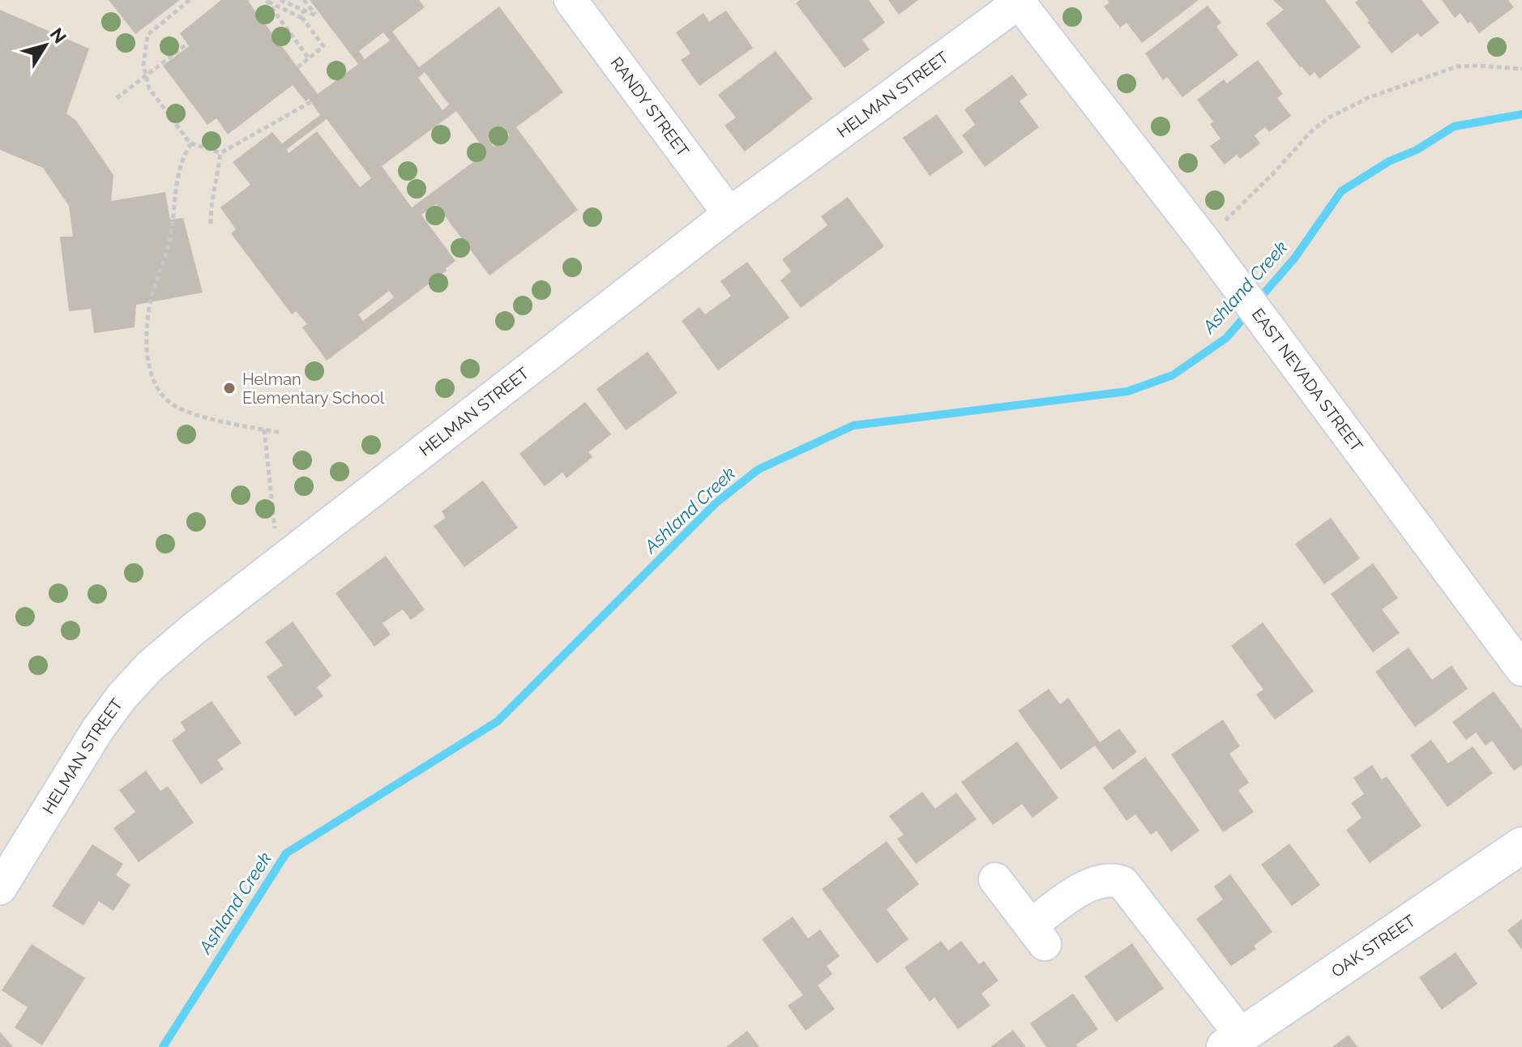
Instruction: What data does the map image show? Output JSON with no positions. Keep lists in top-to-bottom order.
{
  "streets": {
    "street": [
      "HELMAN STREET",
      "RANDY STREET",
      "EAST NEVADA STREET",
      "OAK STREET"
    ]
  },
  "crossings": [
    ["HELMAN STREET", "RANDY STREET"],
    ["HELMAN STREET", "EAST NEVADA STREET"]
  ],
  "water": ["Ashland Creek"],
  "places": ["Helman Elementary School"],
  "north": "top right"
}
